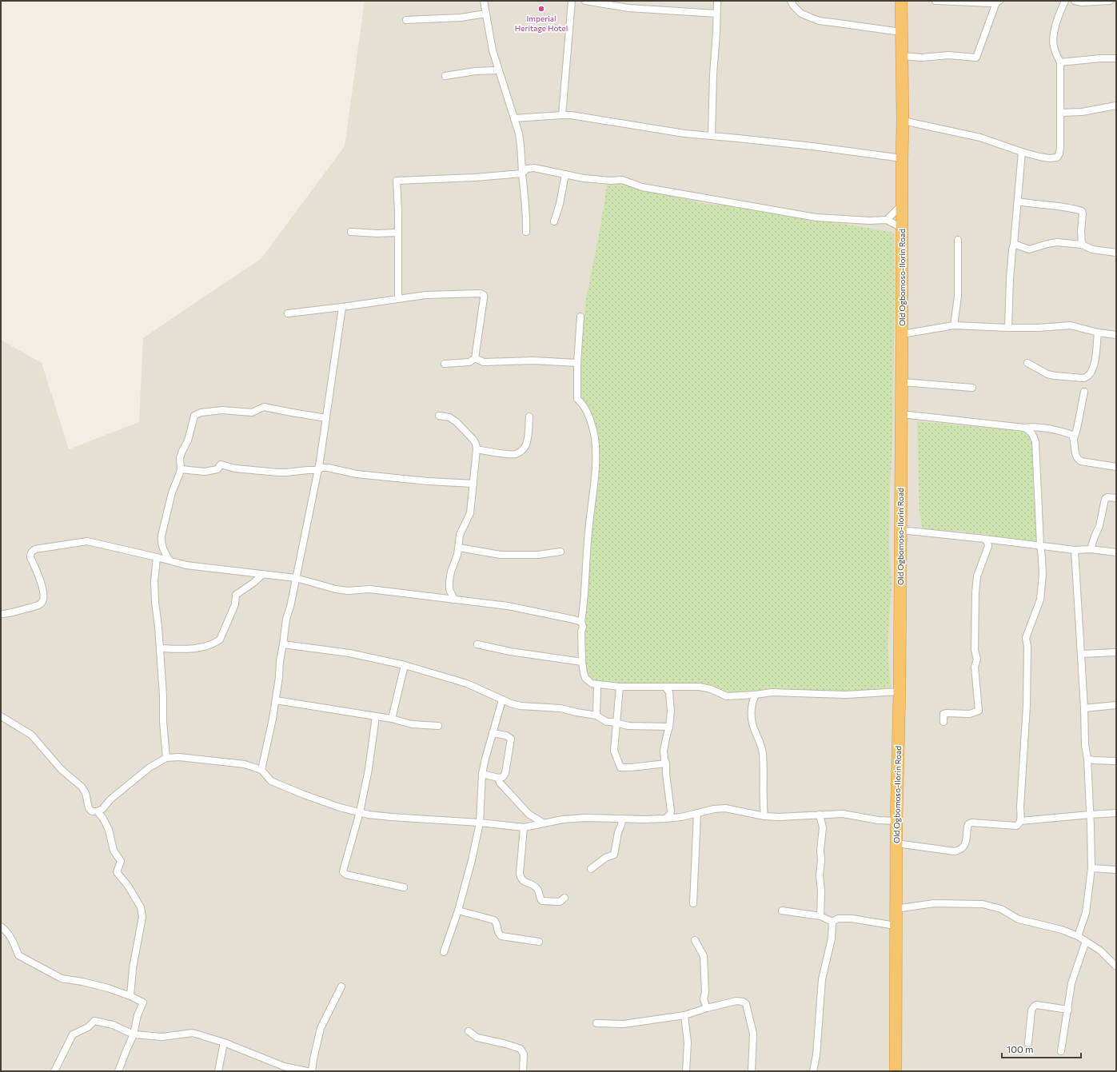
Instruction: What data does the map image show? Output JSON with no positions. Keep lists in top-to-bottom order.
{
  "streets": {
    "highway": ["Old Ogbomoso-Ilorin Road"]
  },
  "places": ["Imperial Heritage Hotel"],
  "scale_bar": "100 m"
}
